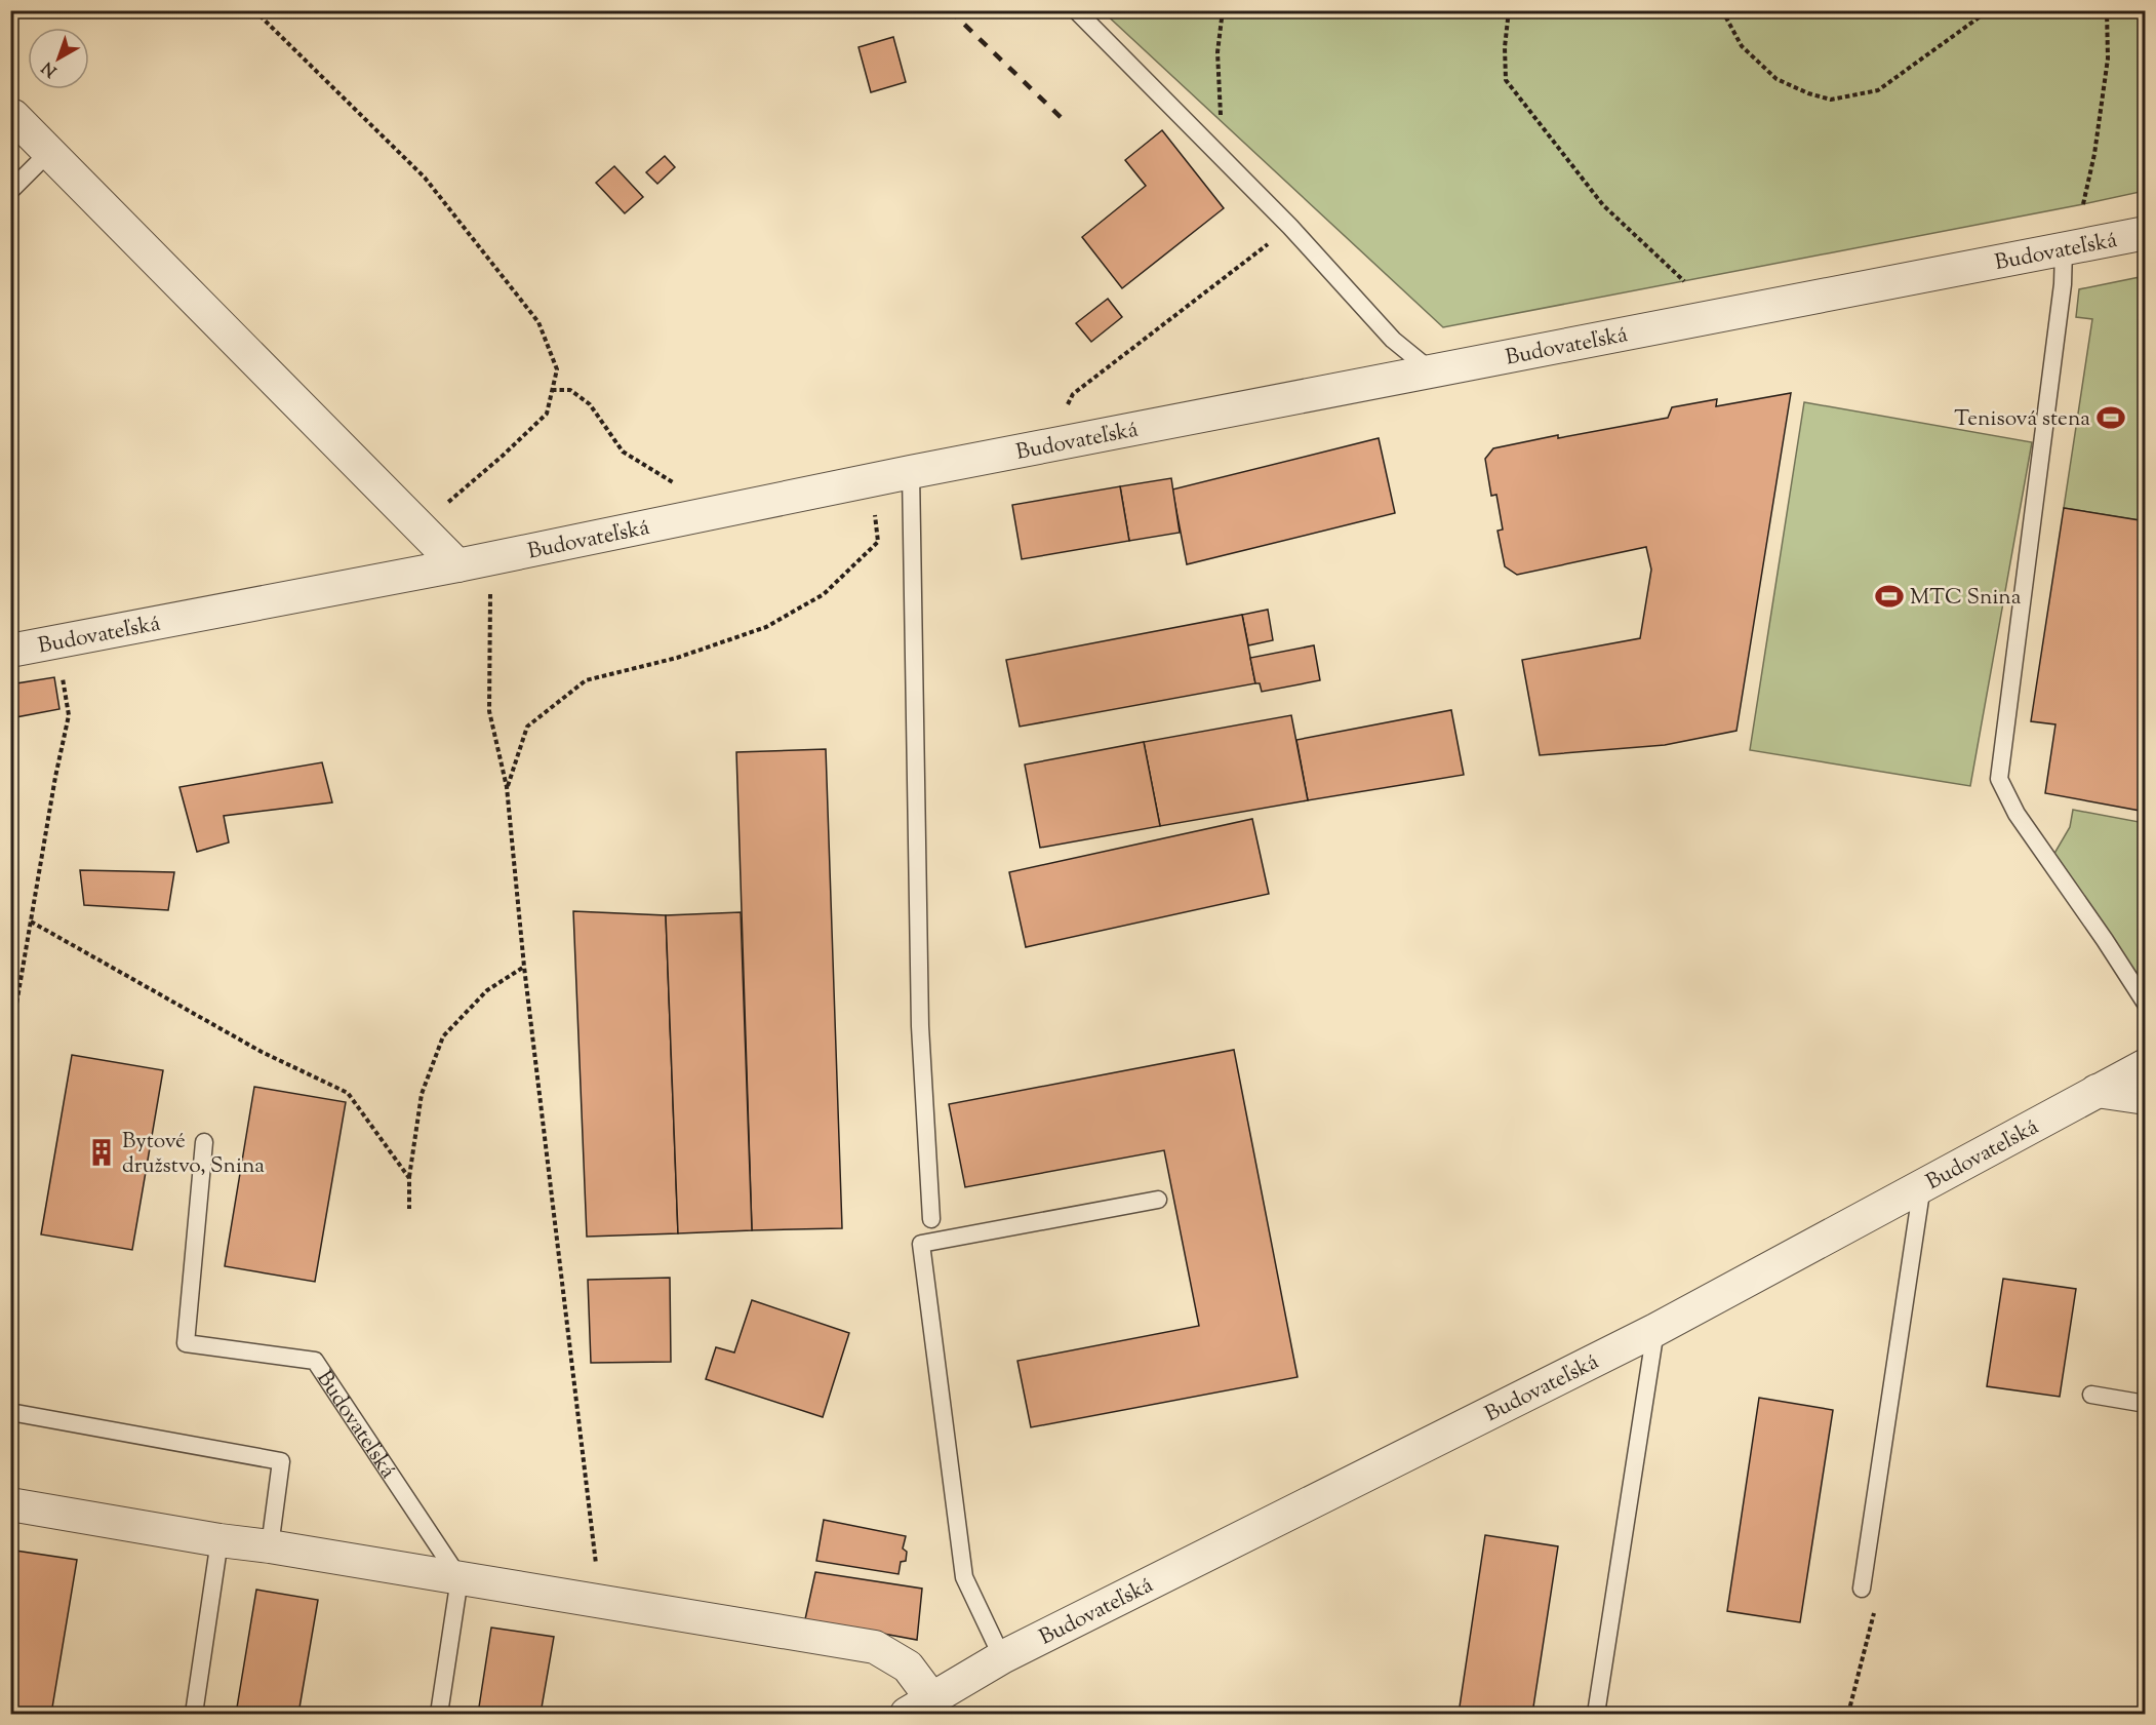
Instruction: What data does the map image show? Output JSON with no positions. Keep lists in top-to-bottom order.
{
  "streets": {
    "street": ["Budovateľská"]
  },
  "places": {
    "sports": ["Tenisová stena", "MTC Snina"],
    "building": ["Bytové družstvo, Snina"]
  },
  "north": "bottom left"
}
